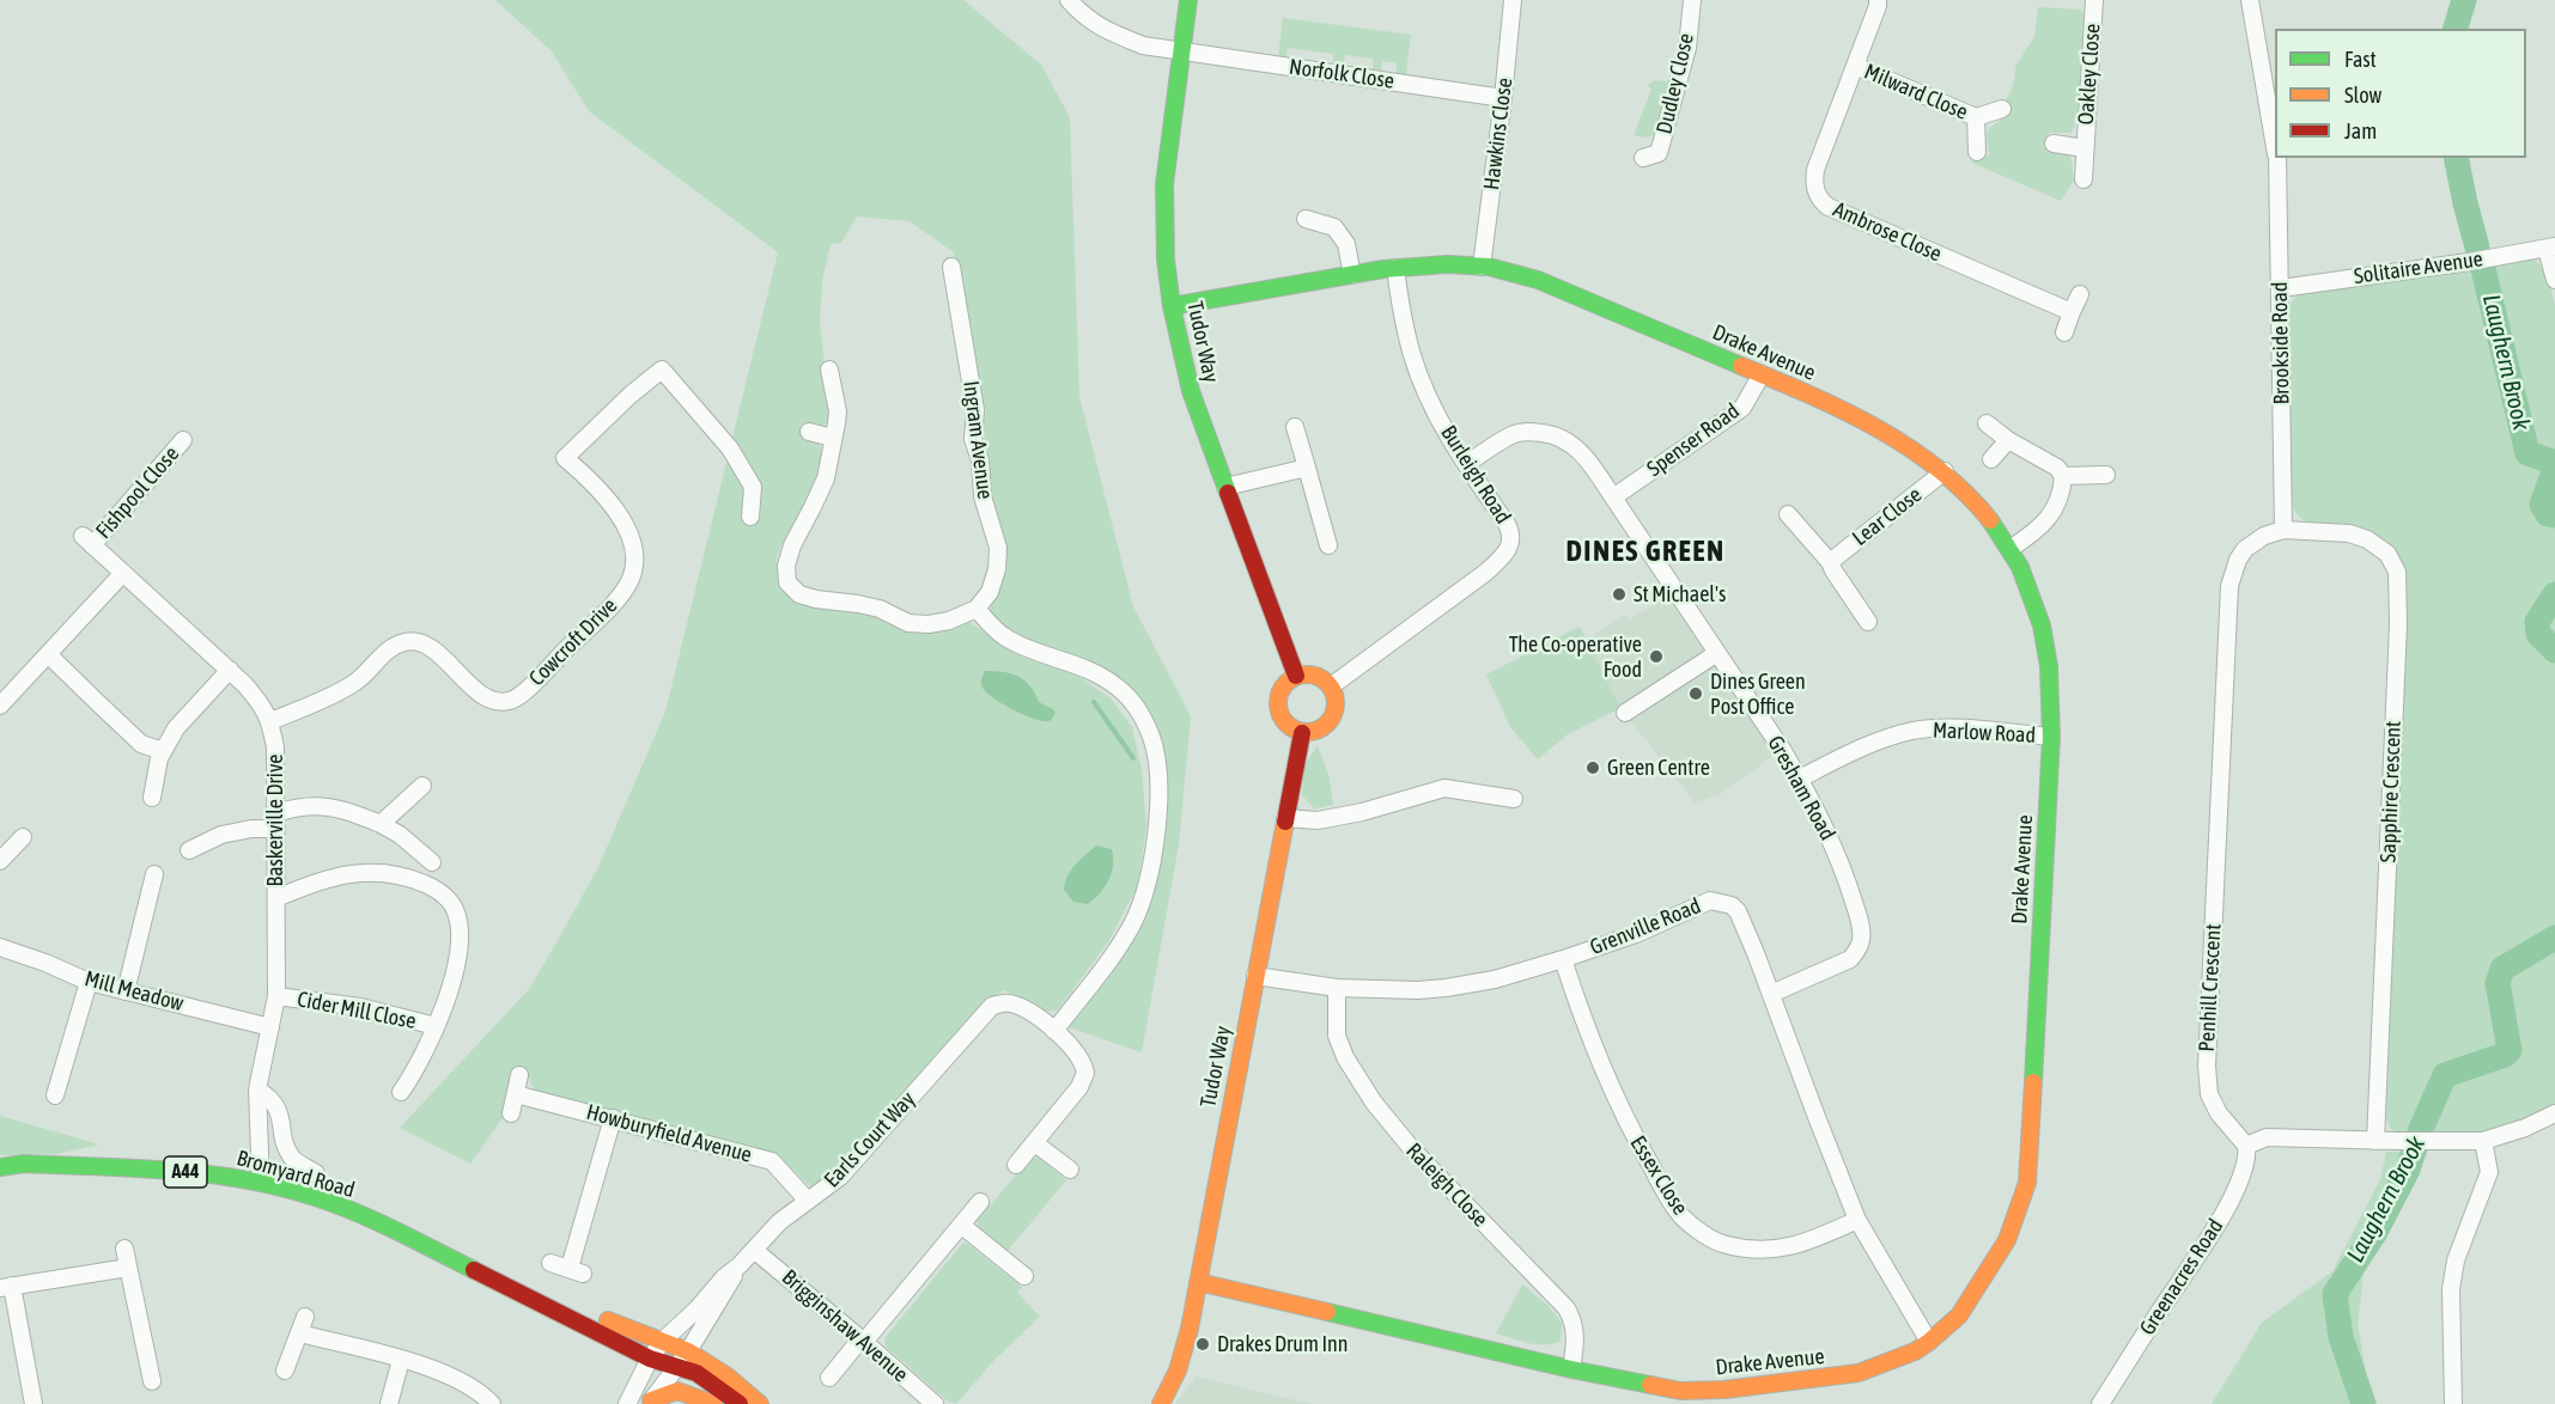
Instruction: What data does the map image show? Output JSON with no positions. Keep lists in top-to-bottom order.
{
  "streets": {
    "street": [
      "Norfolk Close",
      "Oakley Close",
      "Dudley Close",
      "Milward Close",
      "Hawkins Close",
      "Ambrose Close",
      "Solitaire Avenue",
      "Tudor Way",
      "Brookside Road",
      "Drake Avenue",
      "Ingram Avenue",
      "Spenser Road",
      "Burleigh Road",
      "Fishpool Close",
      "Lear Close",
      "Cowcroft Drive",
      "Marlow Road",
      "Gresham Road",
      "Sapphire Crescent",
      "Baskerville Drive",
      "Grenville Road",
      "Penhill Crescent",
      "Mill Meadow",
      "Cider Mill Close",
      "Howburyfield Avenue",
      "Earls Court Way",
      "A44",
      "Bromyard Road",
      "Essex Close",
      "Raleigh Close",
      "Greenacres Road",
      "Brigginshaw Avenue"
    ]
  },
  "crossings": [
    ["Norfolk Close", "Hawkins Close"],
    ["Norfolk Close", "Tudor Way"],
    ["Milward Close", "Ambrose Close"],
    ["Hawkins Close", "Drake Avenue"],
    ["Solitaire Avenue", "Brookside Road"],
    ["Tudor Way", "Drake Avenue"],
    ["Tudor Way", "Burleigh Road"],
    ["Tudor Way", "Grenville Road"],
    ["Brookside Road", "Sapphire Crescent"],
    ["Brookside Road", "Penhill Crescent"],
    ["Drake Avenue", "Spenser Road"],
    ["Drake Avenue", "Burleigh Road"],
    ["Drake Avenue", "Lear Close"],
    ["Drake Avenue", "Marlow Road"],
    ["Drake Avenue", "Grenville Road"],
    ["Drake Avenue", "Raleigh Close"],
    ["Spenser Road", "Gresham Road"],
    ["Burleigh Road", "Gresham Road"],
    ["Fishpool Close", "Baskerville Drive"],
    ["Cowcroft Drive", "Baskerville Drive"],
    ["Marlow Road", "Gresham Road"],
    ["Gresham Road", "Grenville Road"],
    ["Sapphire Crescent", "Penhill Crescent"],
    ["Baskerville Drive", "Mill Meadow"],
    ["Baskerville Drive", "Cider Mill Close"],
    ["Baskerville Drive", "Bromyard Road"],
    ["Grenville Road", "Essex Close"],
    ["Grenville Road", "Raleigh Close"],
    ["Penhill Crescent", "Greenacres Road"],
    ["Howburyfield Avenue", "Earls Court Way"],
    ["Earls Court Way", "Bromyard Road"],
    ["Earls Court Way", "Brigginshaw Avenue"]
  ],
  "districts": ["DINES GREEN"],
  "water": ["Laughern Brook"],
  "places": [
    "St Michael's",
    "The Co-operative Food",
    "Dines Green Post Office",
    "Green Centre",
    "Drakes Drum Inn"
  ],
  "legend": ["Fast", "Slow", "Jam"]
}
